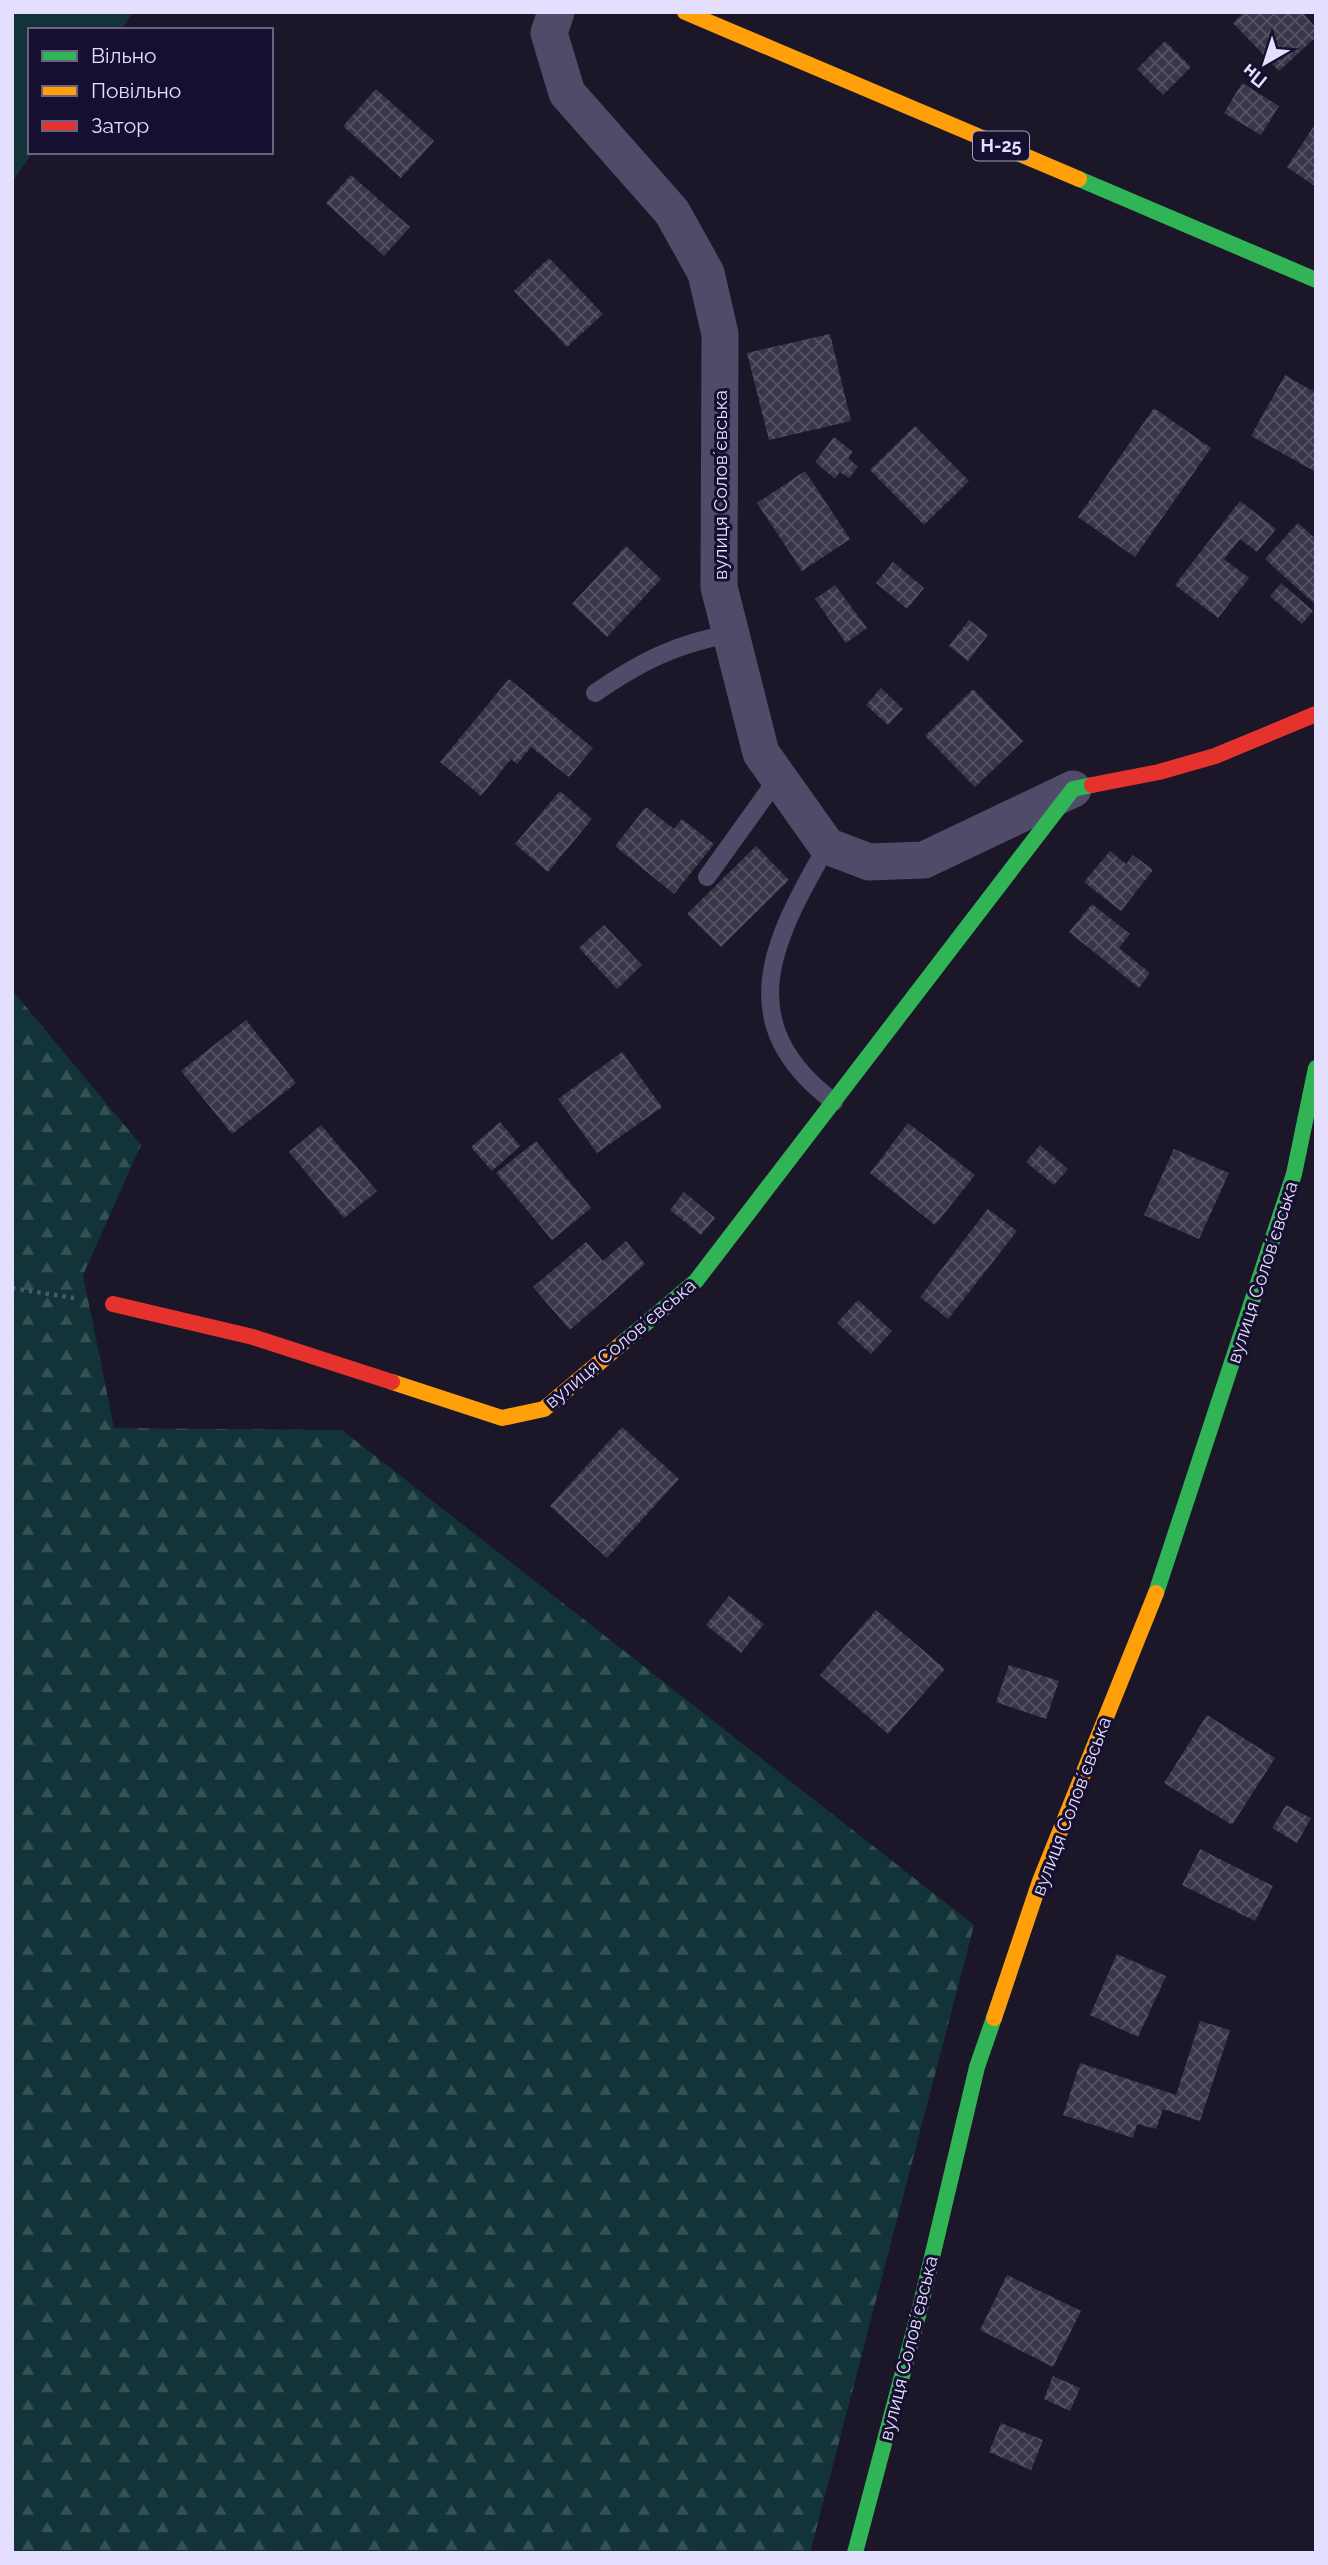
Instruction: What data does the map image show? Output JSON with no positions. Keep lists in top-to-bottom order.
{
  "streets": {
    "street": ["Н-25", "вулиця Соловʼєвська"]
  },
  "legend": ["Вільно", "Повільно", "Затор"],
  "north": "bottom left"
}
